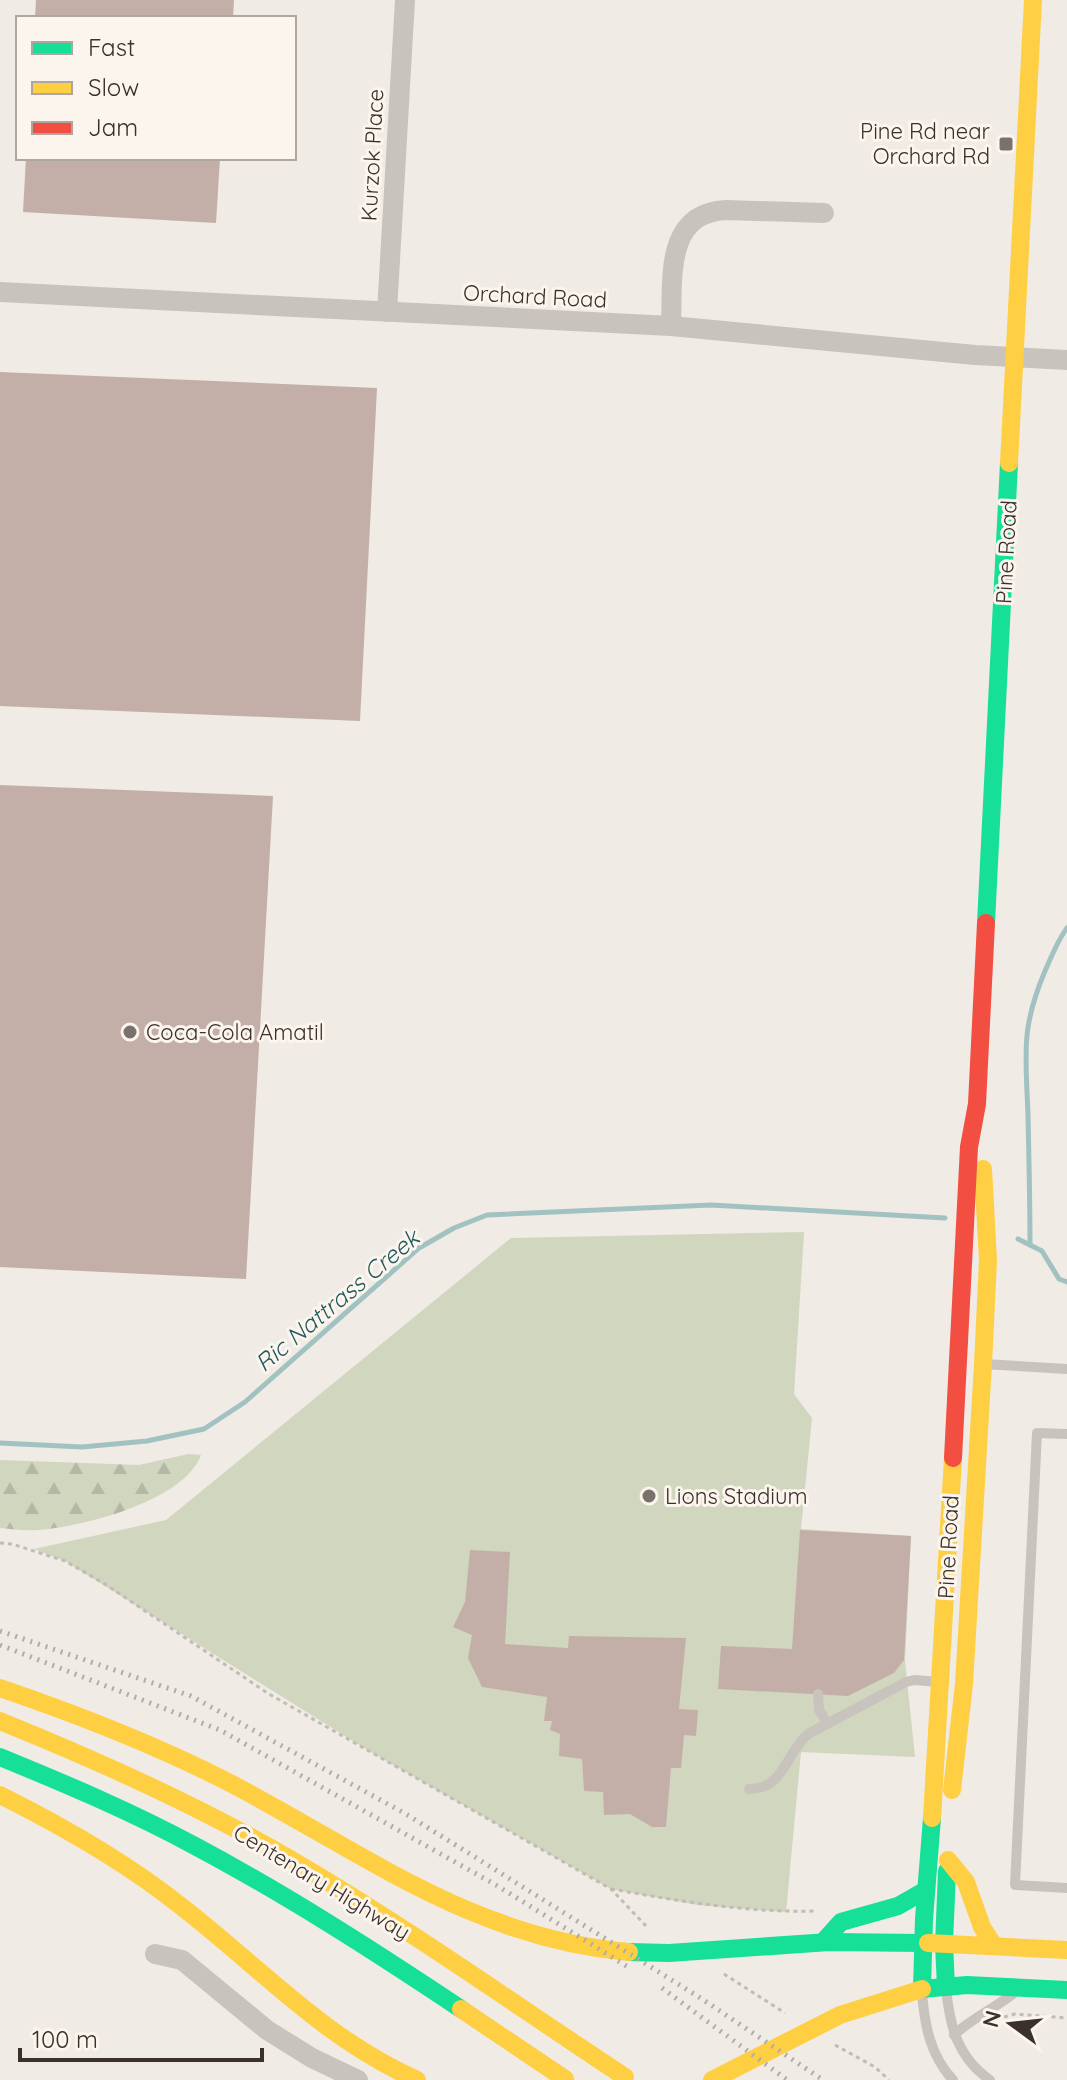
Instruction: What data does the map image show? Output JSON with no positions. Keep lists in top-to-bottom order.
{
  "streets": {
    "main road": ["Pine Road", "Centenary Highway"],
    "street": ["Kurzok Place", "Orchard Road"]
  },
  "crossings": [
    ["Kurzok Place", "Orchard Road"],
    ["Orchard Road", "Pine Road"]
  ],
  "water": ["Ric Nattrass Creek"],
  "places": {
    "transit": ["Pine Rd near Orchard Rd"],
    "other": ["Coca-Cola Amatil", "Lions Stadium"]
  },
  "legend": ["Fast", "Slow", "Jam"],
  "scale_bar": "100 m",
  "north": "left"
}
